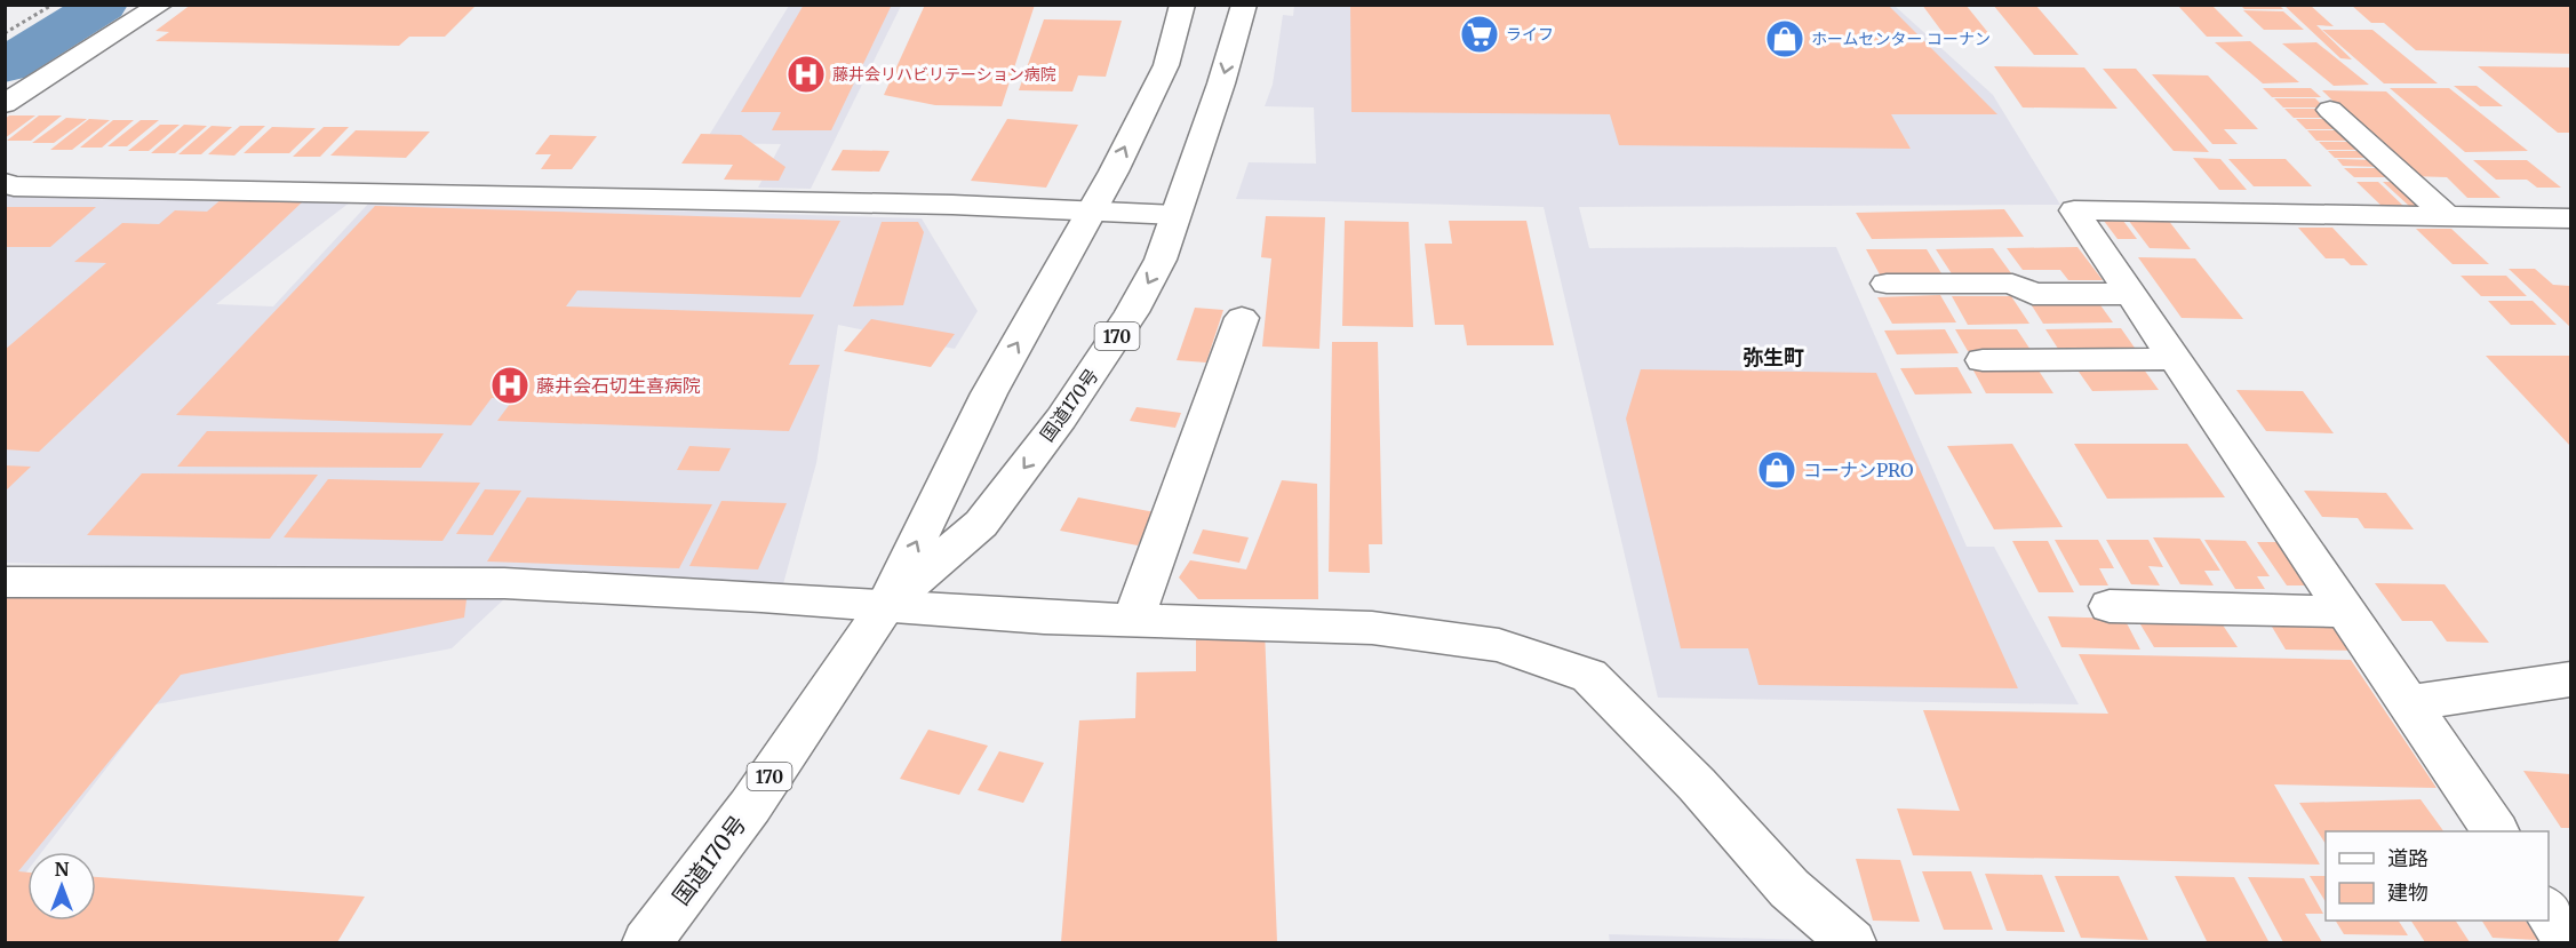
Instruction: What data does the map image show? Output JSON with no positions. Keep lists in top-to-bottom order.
{
  "streets": {
    "main road": ["170", "国道170号"]
  },
  "districts": ["弥生町"],
  "places": {
    "supermarket": ["ライフ"],
    "shop": ["ホームセンター コーナン", "コーナンPRO"],
    "hospital": ["藤井会リハビリテーション病院", "藤井会石切生喜病院"]
  },
  "legend": ["道路", "建物"],
  "north": "top"
}
